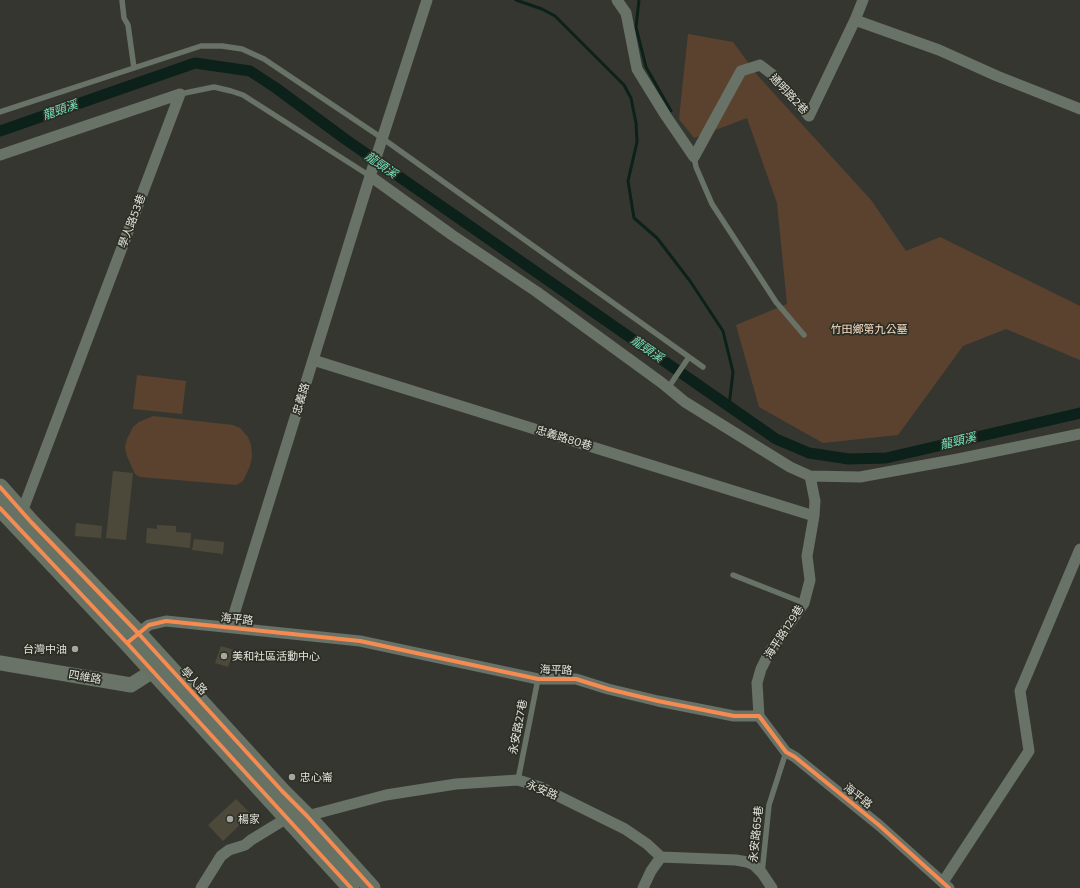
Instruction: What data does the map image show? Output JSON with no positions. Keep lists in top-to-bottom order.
{
  "streets": {
    "main road": ["四維路", "學人路"],
    "street": [
      "通明路2巷",
      "學人路53巷",
      "忠義路",
      "忠義路80巷",
      "海平路",
      "海平路129巷",
      "永安路"
    ],
    "lane": ["永安路27巷", "永安路65巷"]
  },
  "crossings": [
    ["學人路53巷", "學人路"],
    ["忠義路", "忠義路80巷"],
    ["忠義路", "海平路"],
    ["忠義路80巷", "海平路129巷"],
    ["海平路", "海平路129巷"],
    ["海平路", "學人路"],
    ["海平路", "永安路27巷"],
    ["海平路", "永安路65巷"],
    ["四維路", "學人路"],
    ["學人路", "永安路"],
    ["永安路27巷", "永安路"]
  ],
  "water": ["龍頸溪"],
  "parks": ["竹田鄉第九公墓"],
  "places": [
    "台灣中油",
    "美和社區活動中心",
    "忠心崙",
    "楊家"
  ]
}
